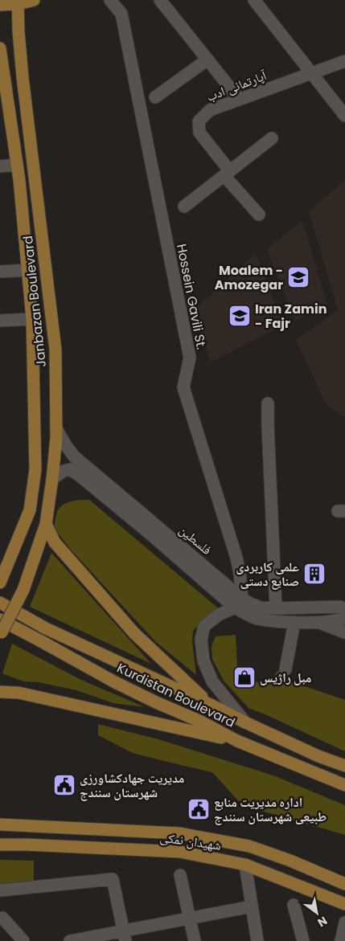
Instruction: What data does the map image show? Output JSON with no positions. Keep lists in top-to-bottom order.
{
  "streets": {
    "main road": ["Janbazan Boulevard", "Kurdistan Boulevard", "شهیدان نمکی"],
    "street": ["آپارتمانی ادب", "Hossein Gavili St.", "فلسطین"]
  },
  "crossings": [
    ["Hossein Gavili St.", "فلسطین"],
    ["Janbazan Boulevard", "فلسطین"]
  ],
  "places": {
    "school or university": ["Moalem - Amozegar", "Iran Zamin - Fajr"],
    "building": ["علمی کاربردی صنایع دستی"],
    "shop": ["مبل راژیس"],
    "public building": ["مدیریت جهادکشاورزی شهرستان سنندج", "اداره مدیریت منابع طبیعی شهرستان سنندج"]
  },
  "north": "bottom right"
}
